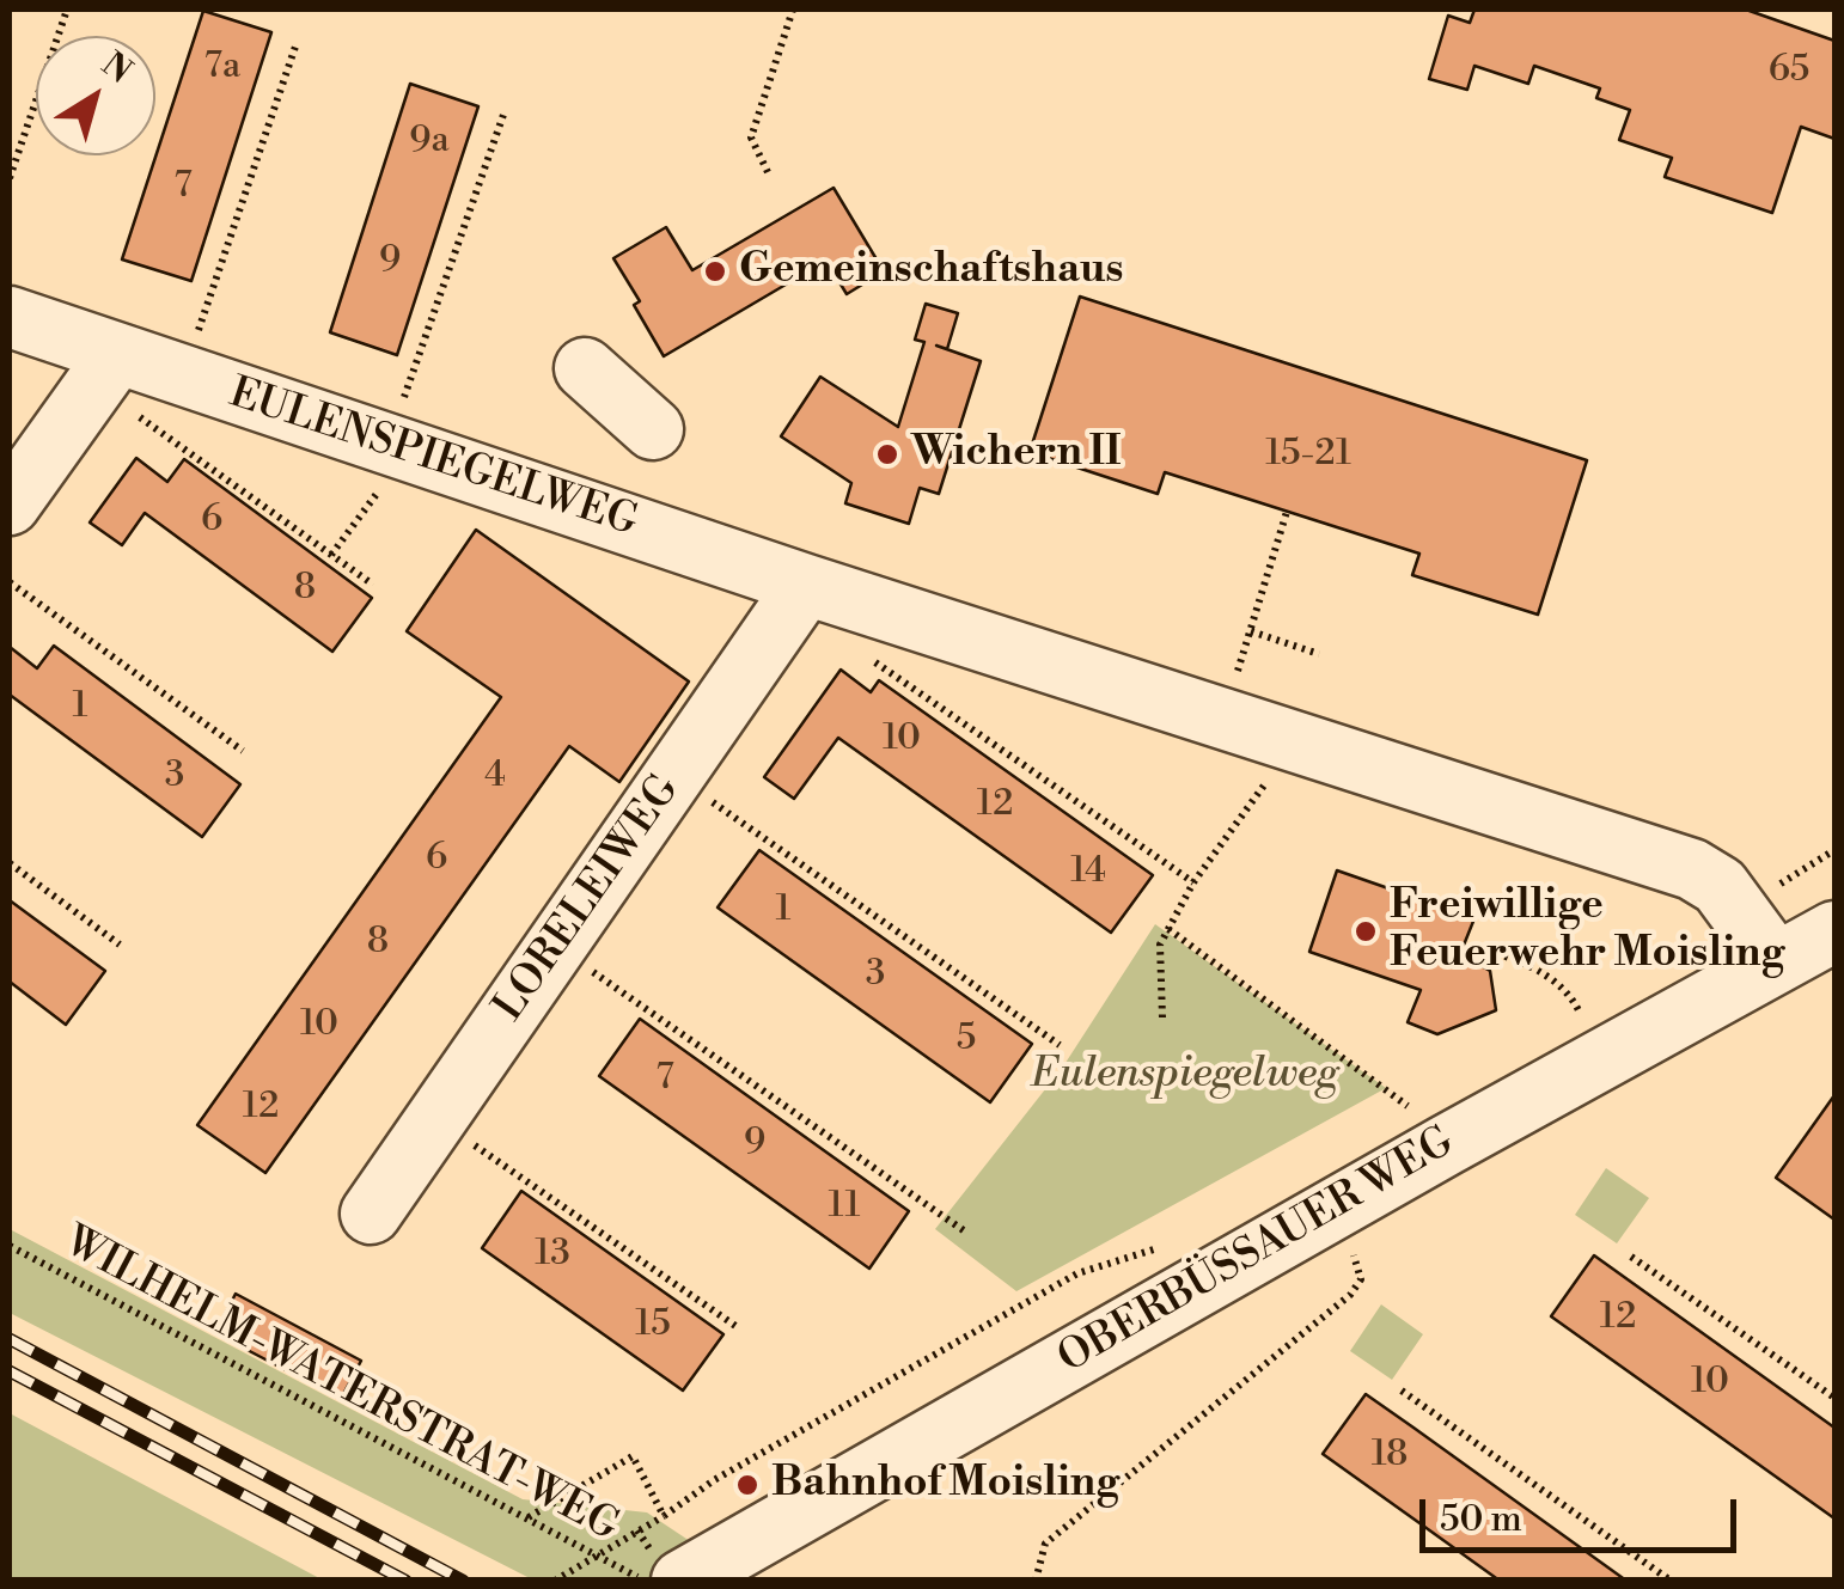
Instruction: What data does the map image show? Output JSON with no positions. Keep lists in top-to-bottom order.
{
  "streets": {
    "street": ["EULENSPIEGELWEG", "LORELEIWEG", "OBERBÜSSAUER WEG"],
    "path": ["WILHELM-WATERSTRAT-WEG"]
  },
  "crossings": [
    ["EULENSPIEGELWEG", "LORELEIWEG"],
    ["EULENSPIEGELWEG", "OBERBÜSSAUER WEG"]
  ],
  "parks": ["Eulenspiegelweg"],
  "places": [
    "Gemeinschaftshaus",
    "Wichern II",
    "Freiwillige Feuerwehr Moisling",
    "Bahnhof Moisling"
  ],
  "house_numbers": [
    "7a",
    "65",
    "9a",
    "7",
    "9",
    "15-21",
    "6",
    "8",
    "1",
    "10",
    "3",
    "4",
    "12",
    "6",
    "14",
    "1",
    "8",
    "3",
    "10",
    "5",
    "7",
    "12",
    "9",
    "11",
    "13",
    "12",
    "15",
    "10",
    "18"
  ],
  "scale_bar": "50 m",
  "north": "top right"
}
